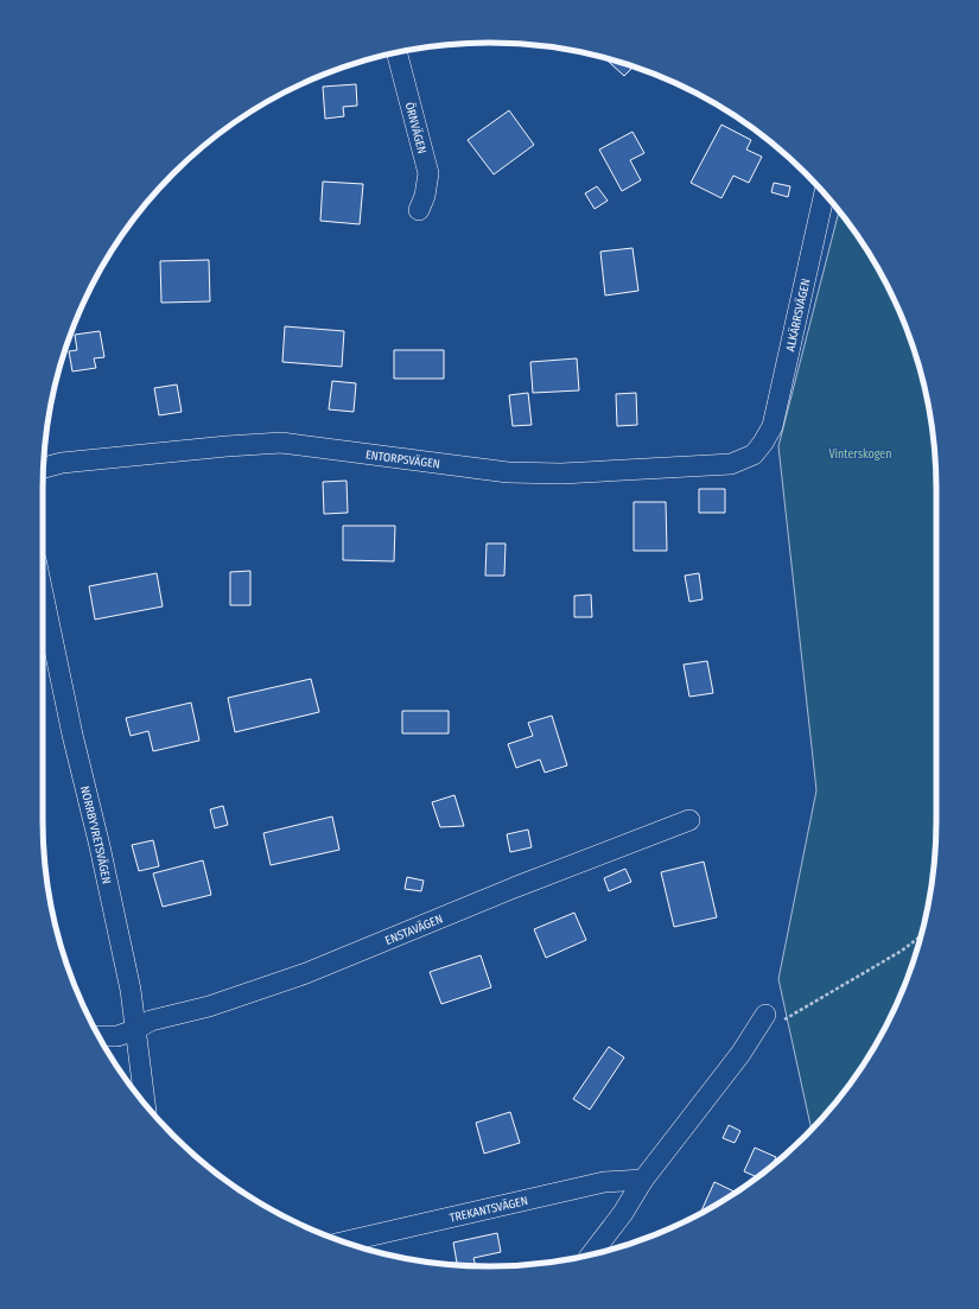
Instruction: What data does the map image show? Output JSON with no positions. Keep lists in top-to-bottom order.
{
  "streets": {
    "street": [
      "ÖRNVÄGEN",
      "ALKÄRRSVÄGEN",
      "ENTORPSVÄGEN",
      "NORRBYVRETSVÄGEN",
      "ENSTAVÄGEN",
      "TREKANTSVÄGEN"
    ]
  },
  "crossings": [
    ["ALKÄRRSVÄGEN", "ENTORPSVÄGEN"],
    ["NORRBYVRETSVÄGEN", "ENSTAVÄGEN"]
  ],
  "parks": ["Vinterskogen"]
}
